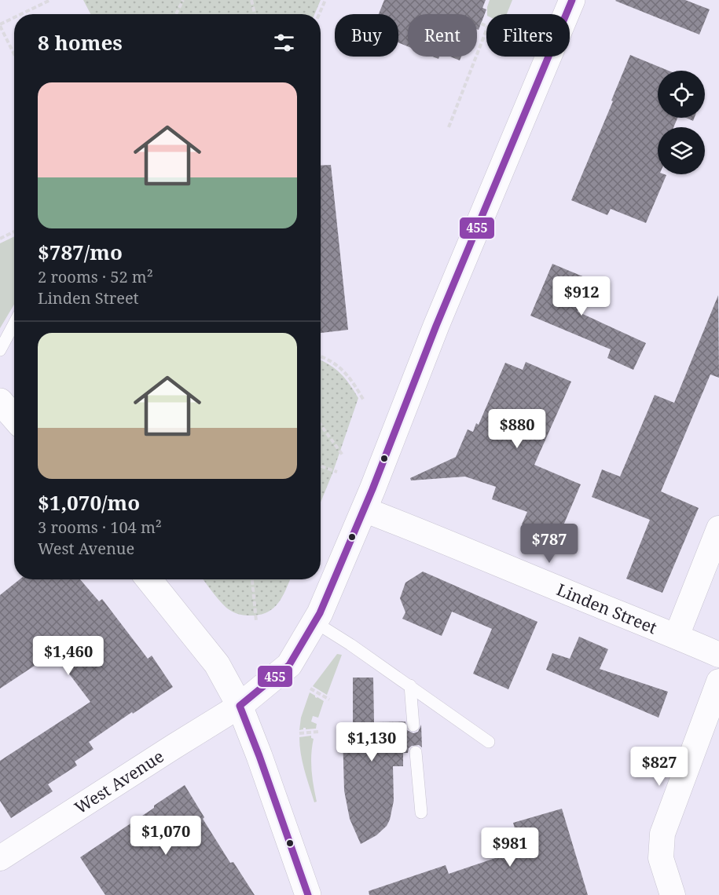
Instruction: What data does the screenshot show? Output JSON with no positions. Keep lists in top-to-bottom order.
{
  "streets": {
    "street": ["Linden Street", "West Avenue"]
  },
  "lines": ["transit line 455"],
  "page": {
    "chip": ["Buy", "Rent", "Filters"],
    "heading": "8 homes",
    "list": [
      {
        "name": "$787/mo",
        "note": "2 rooms · 52 m² · Linden Street"
      },
      {
        "name": "$1,070/mo",
        "note": "3 rooms · 104 m² · West Avenue"
      }
    ],
    "price": [
      "$912",
      "$880",
      "$787",
      "$1,460",
      "$1,130",
      "$827",
      "$1,070",
      "$981"
    ]
  }
}
